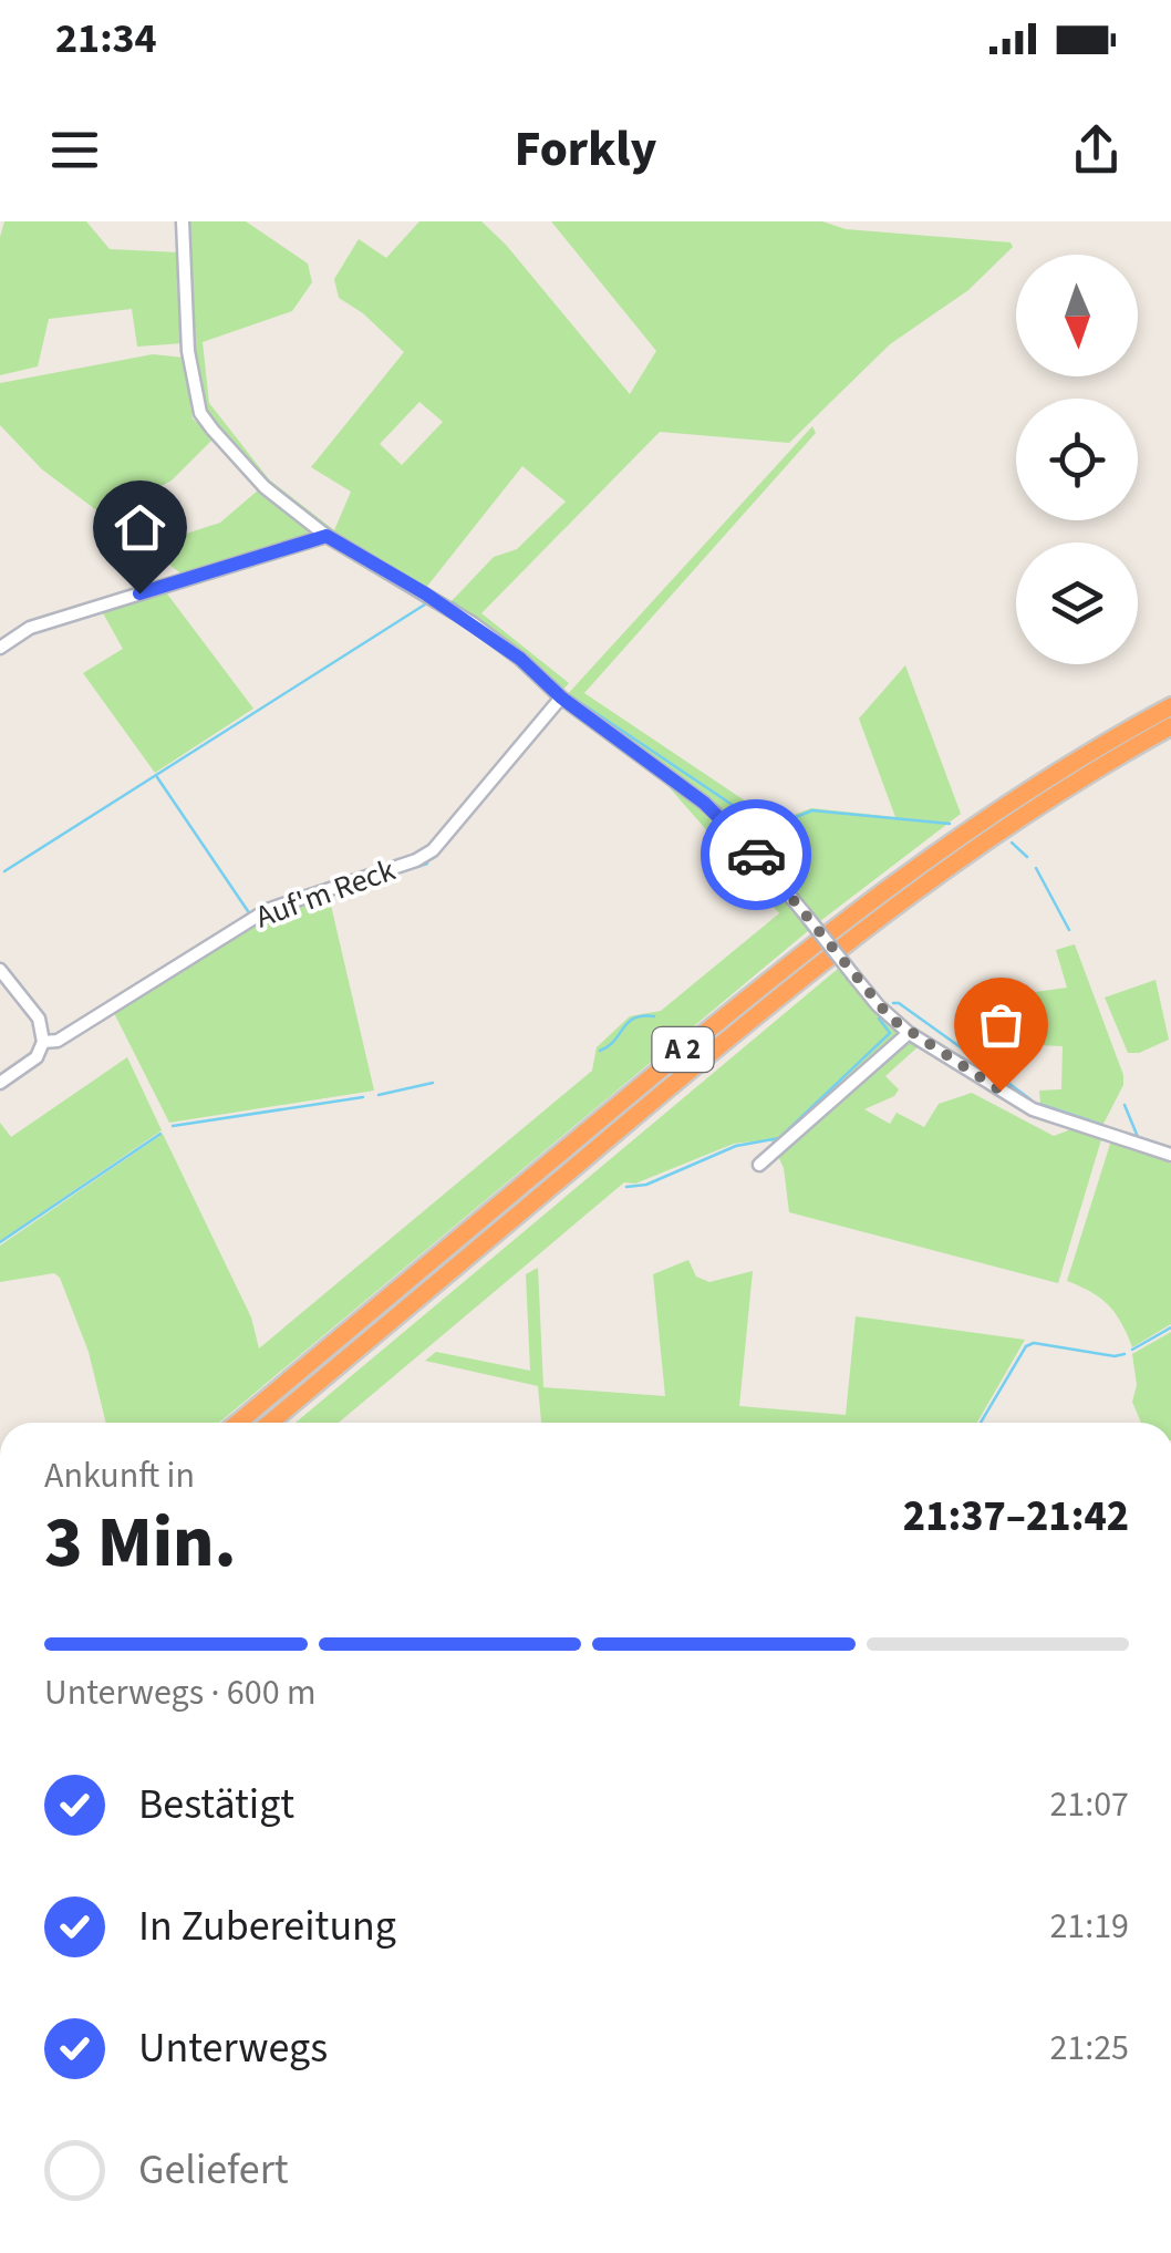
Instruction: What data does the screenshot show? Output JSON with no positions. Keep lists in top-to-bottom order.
{
  "streets": {
    "highway": ["A 2"],
    "street": ["Auf'm Reck"]
  },
  "north": "bottom",
  "page": {
    "status": "21:34",
    "header": "Forkly",
    "heading": ["3 Min.", "Ankunft in", "21:37–21:42"],
    "bar": "Unterwegs · 600 m",
    "list": [
      ["Bestätigt", "21:07"],
      ["In Zubereitung", "21:19"],
      ["Unterwegs", "21:25"],
      "Geliefert"
    ]
  }
}
